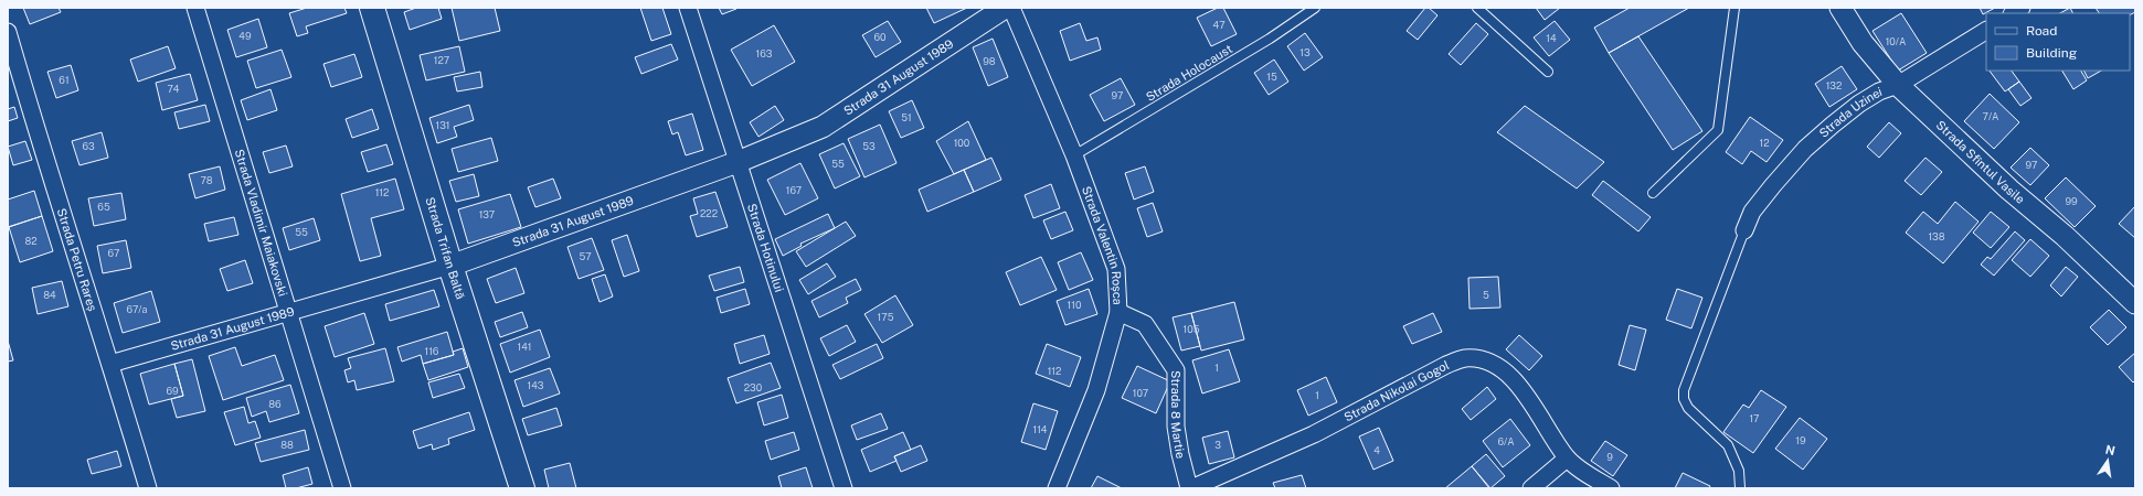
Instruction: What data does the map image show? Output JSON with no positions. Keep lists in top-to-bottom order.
{
  "streets": {
    "main road": ["Strada Trifan Baltă"],
    "street": [
      "Strada 31 August 1989",
      "Strada Uzinei",
      "Strada Sfîntul Vasile",
      "Strada Vladimir Maiakovski",
      "Strada Valentin Roșca",
      "Strada Hotinului",
      "Strada Petru Rareș",
      "Strada Nikolai Gogol",
      "Strada 8 Martie"
    ],
    "lane": ["Strada Holocaust"]
  },
  "crossings": [
    ["Strada Holocaust", "Strada Valentin Roșca"],
    ["Strada 31 August 1989", "Strada Vladimir Maiakovski"],
    ["Strada 31 August 1989", "Strada Trifan Baltă"],
    ["Strada 31 August 1989", "Strada Hotinului"],
    ["Strada 31 August 1989", "Strada Petru Rareș"],
    ["Strada Uzinei", "Strada Sfîntul Vasile"],
    ["Strada Valentin Roșca", "Strada 8 Martie"],
    ["Strada Nikolai Gogol", "Strada 8 Martie"]
  ],
  "house_numbers": [
    "47",
    "49",
    "60",
    "14",
    "10/A",
    "13",
    "163",
    "127",
    "98",
    "15",
    "61",
    "132",
    "74",
    "97",
    "7/A",
    "51",
    "131",
    "100",
    "12",
    "63",
    "53",
    "55",
    "97",
    "78",
    "167",
    "112",
    "99",
    "65",
    "222",
    "137",
    "55",
    "138",
    "82",
    "67",
    "57",
    "84",
    "5",
    "110",
    "67/a",
    "175",
    "105",
    "141",
    "116",
    "1",
    "112",
    "143",
    "230",
    "69",
    "107",
    "1",
    "86",
    "17",
    "114",
    "19",
    "6/A",
    "88",
    "3",
    "4",
    "9"
  ],
  "legend": ["Road", "Building"],
  "north": "top"
}
